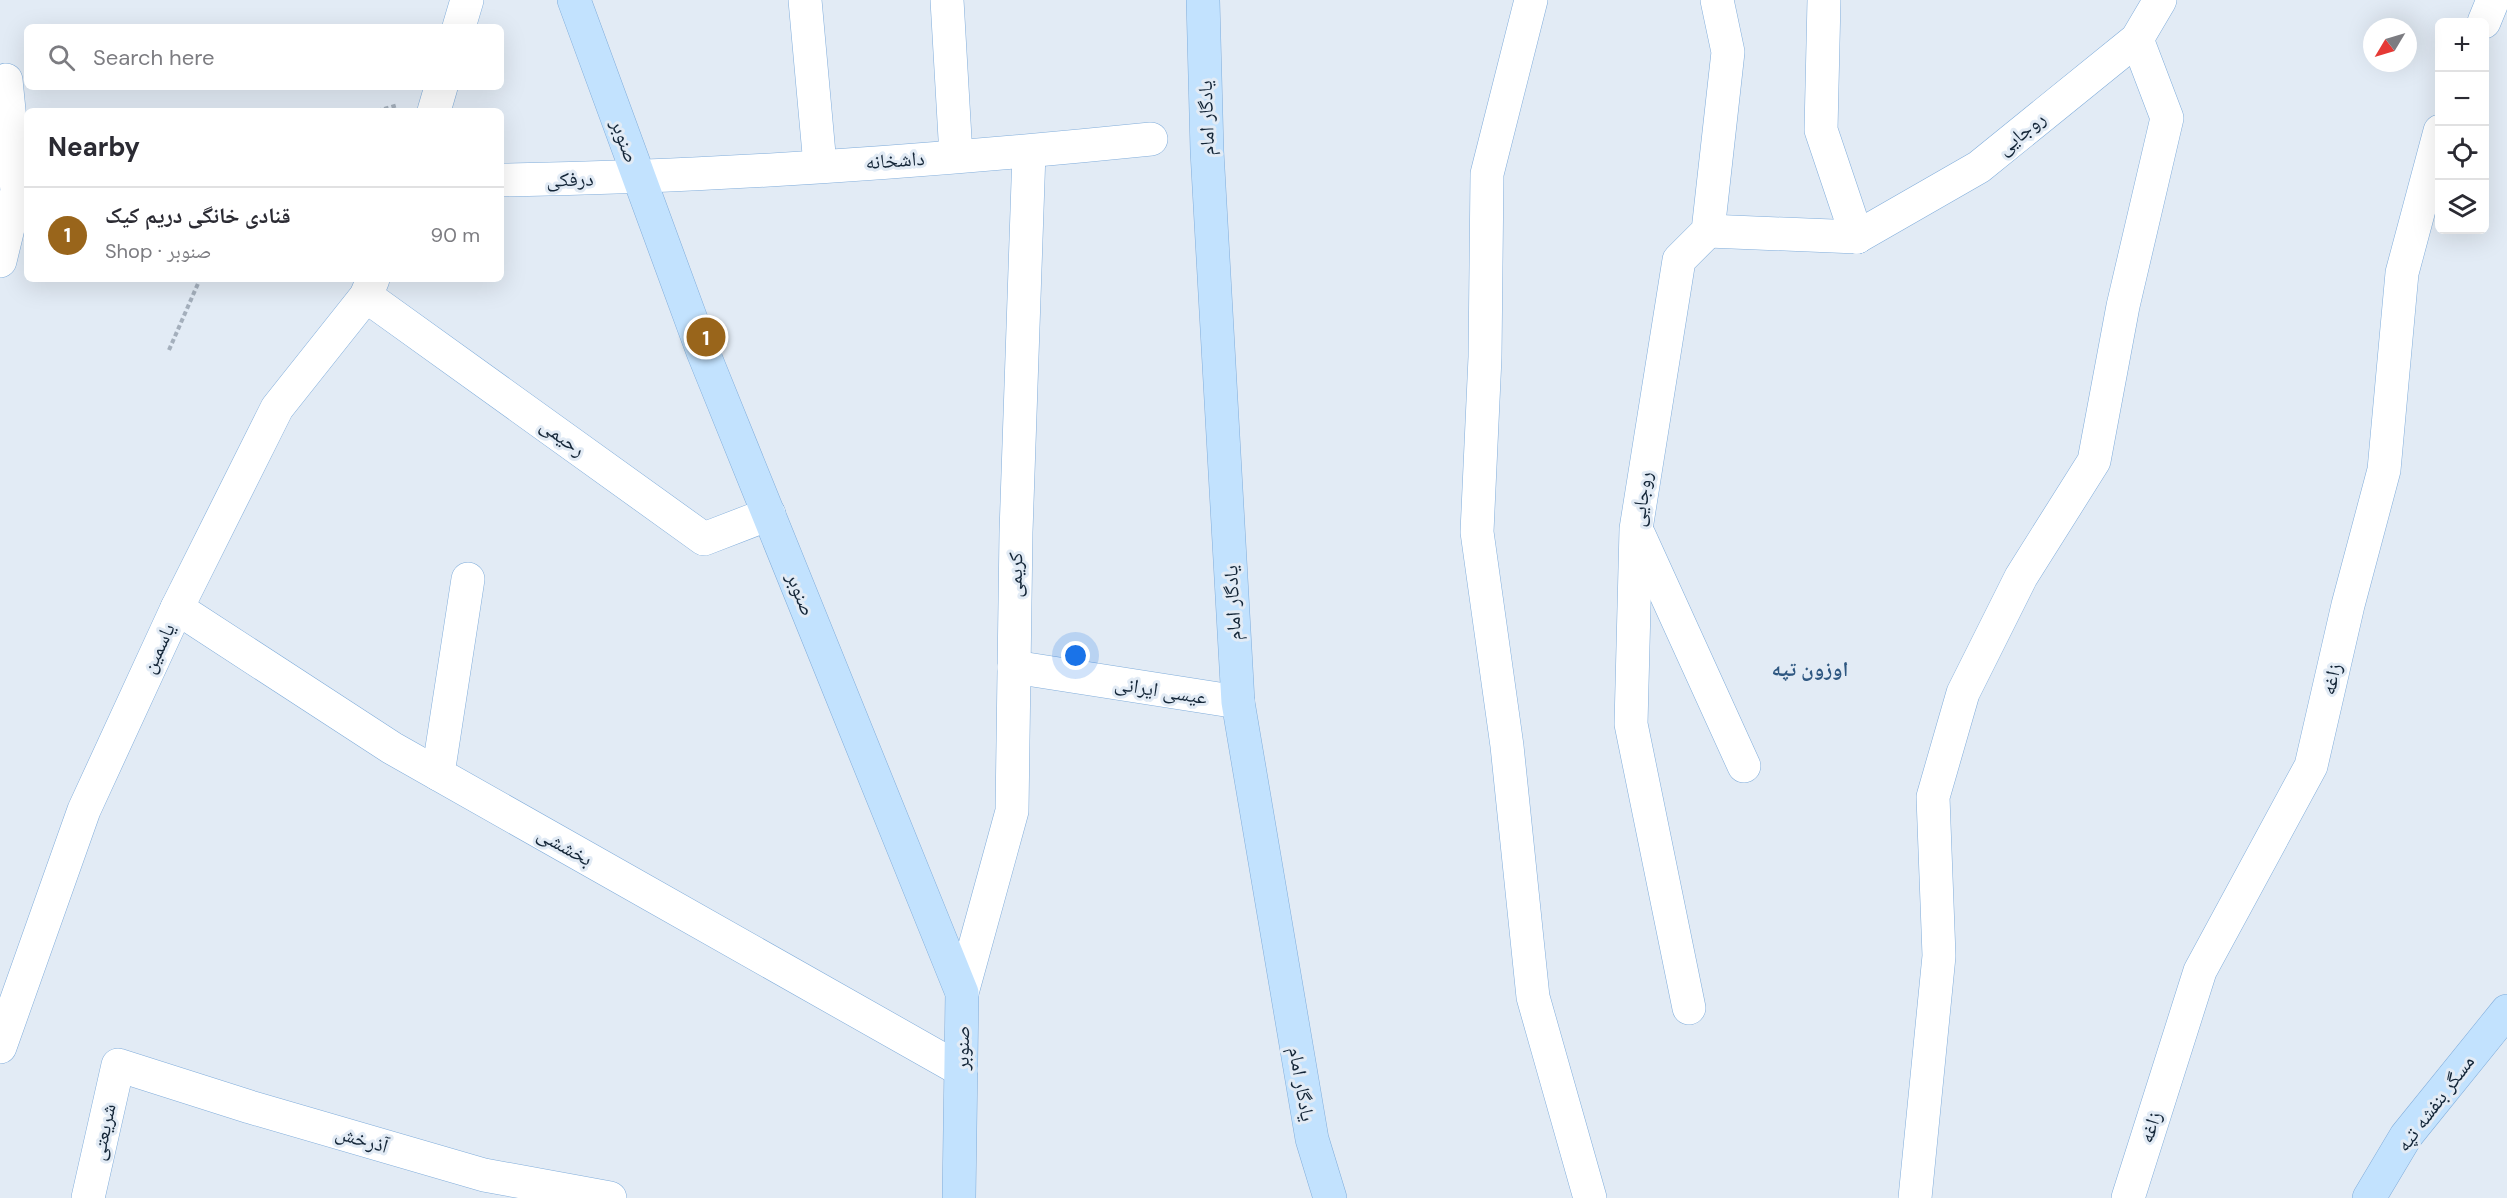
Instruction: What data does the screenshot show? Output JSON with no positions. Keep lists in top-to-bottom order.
{
  "streets": {
    "street": [
      "یادگار امام",
      "روجایی",
      "صنوبر",
      "داشخانه",
      "درفکی",
      "رحیمی",
      "کریمی",
      "یاسمین",
      "زاغه",
      "عیسی ایرانی",
      "بخششی",
      "مسگر بنفشه تپه",
      "شریعتی",
      "آذرخش"
    ]
  },
  "crossings": [
    ["یادگار امام", "عیسی ایرانی"],
    ["صنوبر", "داشخانه"],
    ["صنوبر", "درفکی"],
    ["صنوبر", "رحیمی"],
    ["صنوبر", "کریمی"],
    ["صنوبر", "بخششی"],
    ["داشخانه", "درفکی"],
    ["داشخانه", "کریمی"],
    ["رحیمی", "یاسمین"],
    ["کریمی", "عیسی ایرانی"],
    ["یاسمین", "بخششی"],
    ["شریعتی", "آذرخش"]
  ],
  "districts": ["اوزون تپه"],
  "north": "bottom left",
  "page": {
    "map_buttons": ["+", "−"],
    "search": "Search here",
    "heading": "Nearby",
    "list": [
      {
        "mark": "1",
        "name": "قنادی خانگی دریم کیک",
        "note": "Shop · صنوبر",
        "value": "90 m"
      }
    ],
    "pins": "1"
  }
}
